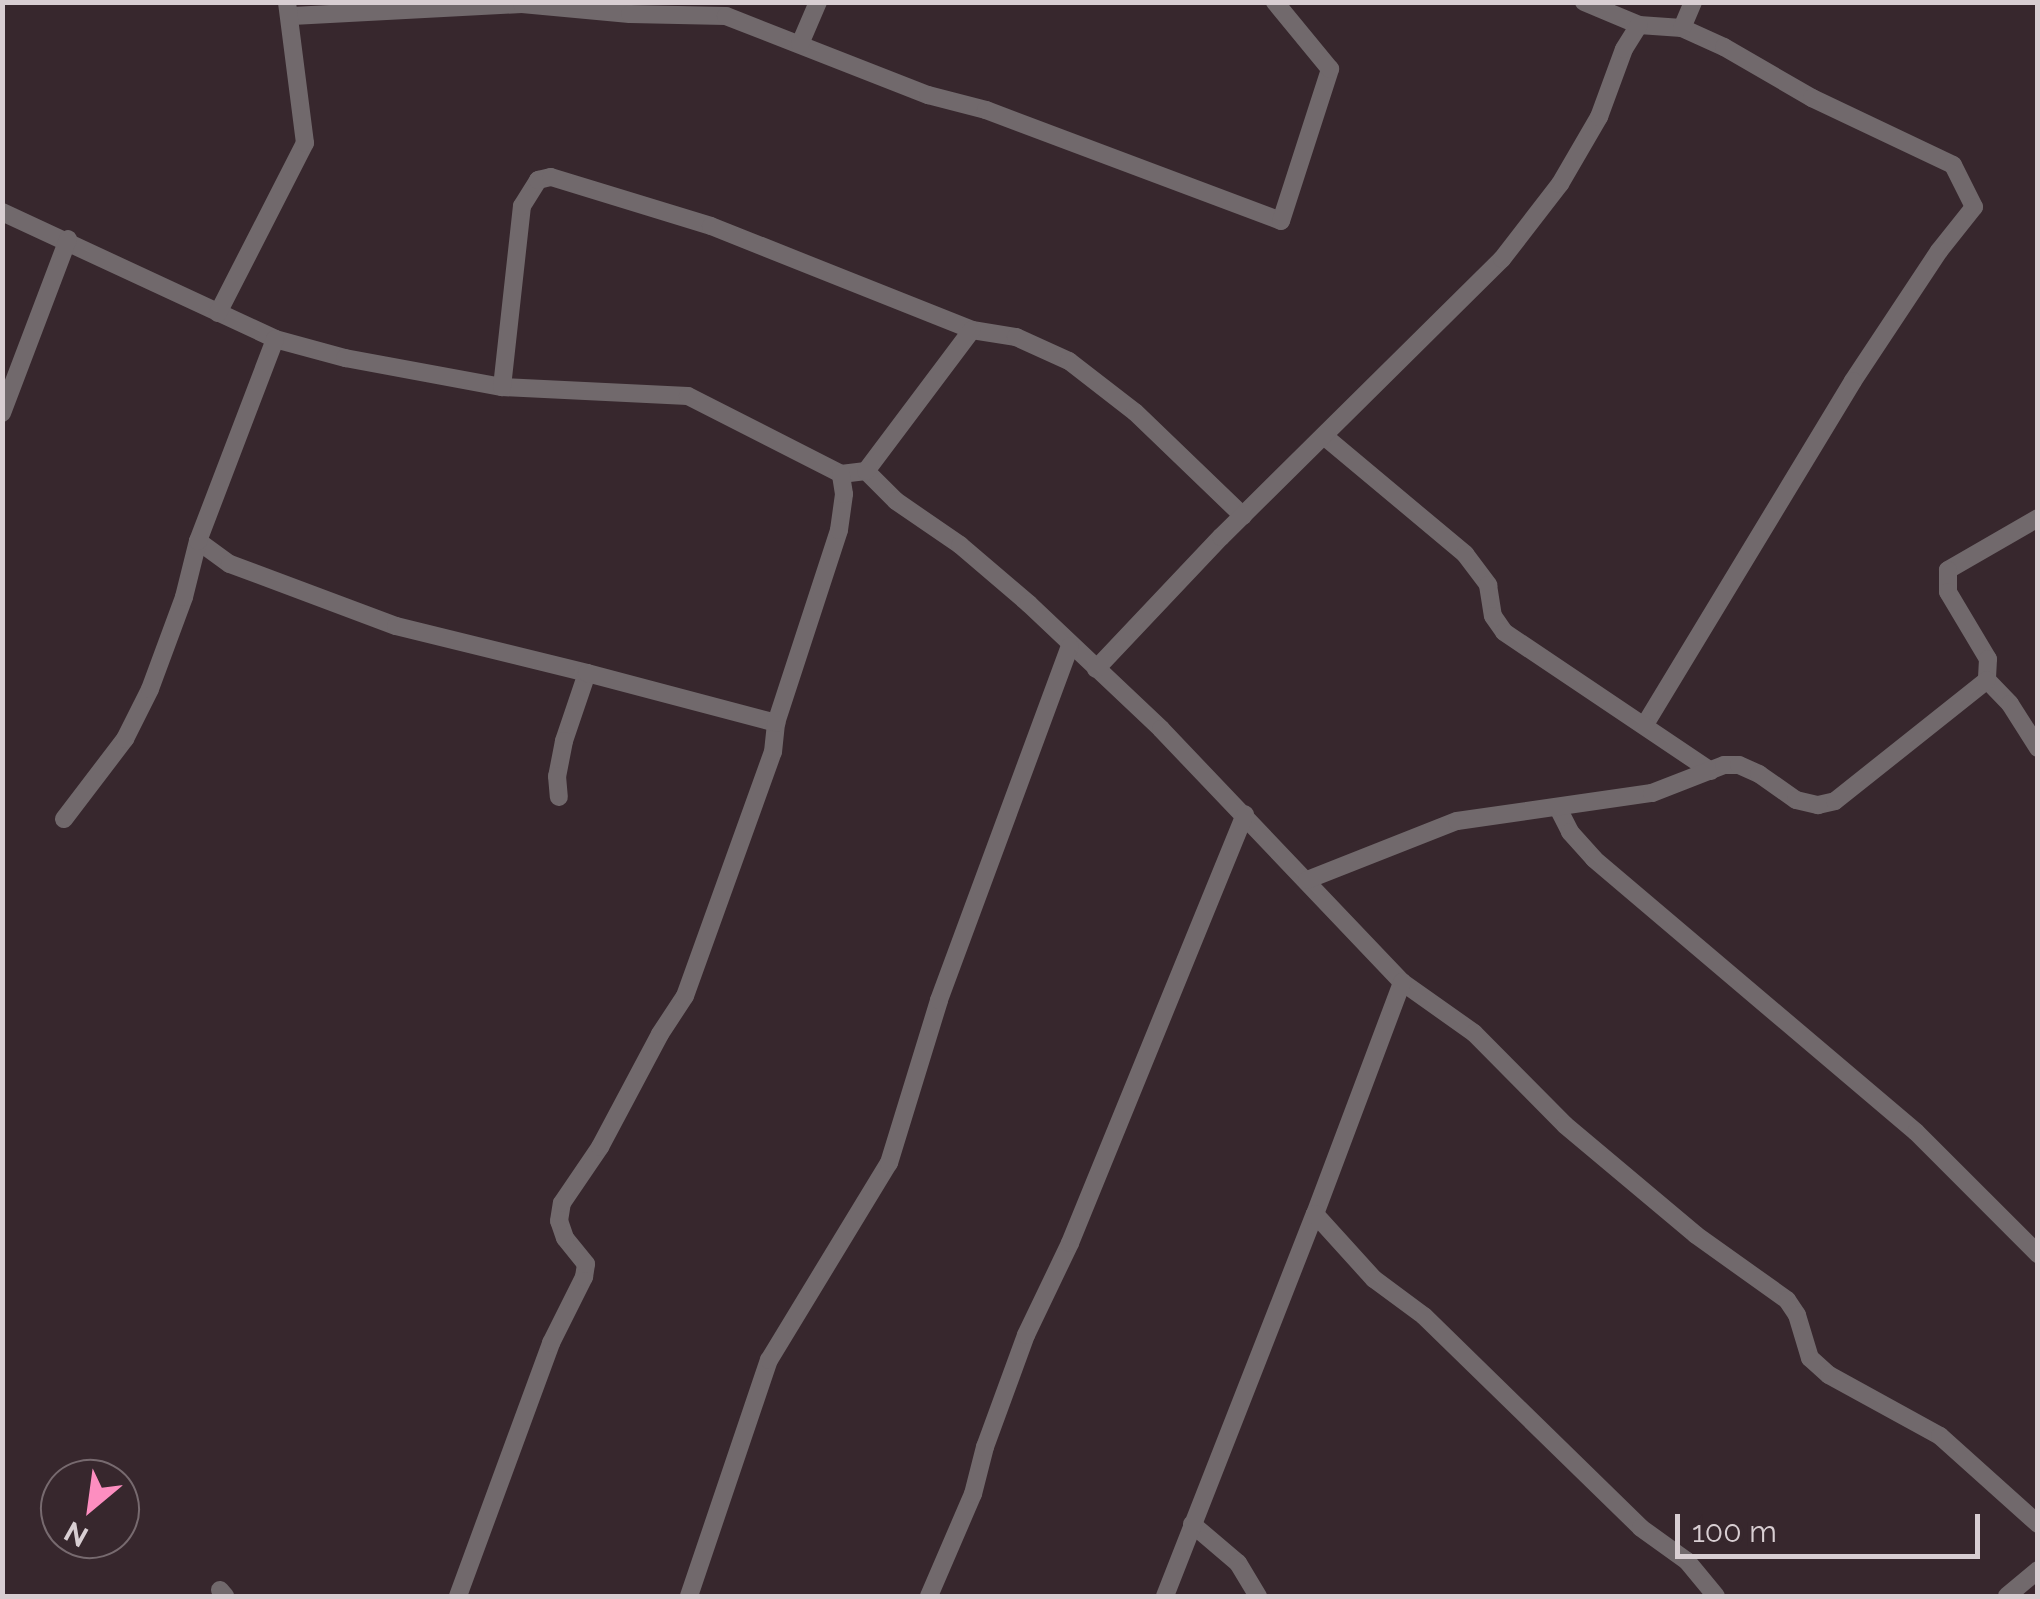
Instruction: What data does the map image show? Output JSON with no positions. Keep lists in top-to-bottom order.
{
  "scale_bar": "100 m",
  "north": "bottom left"
}
